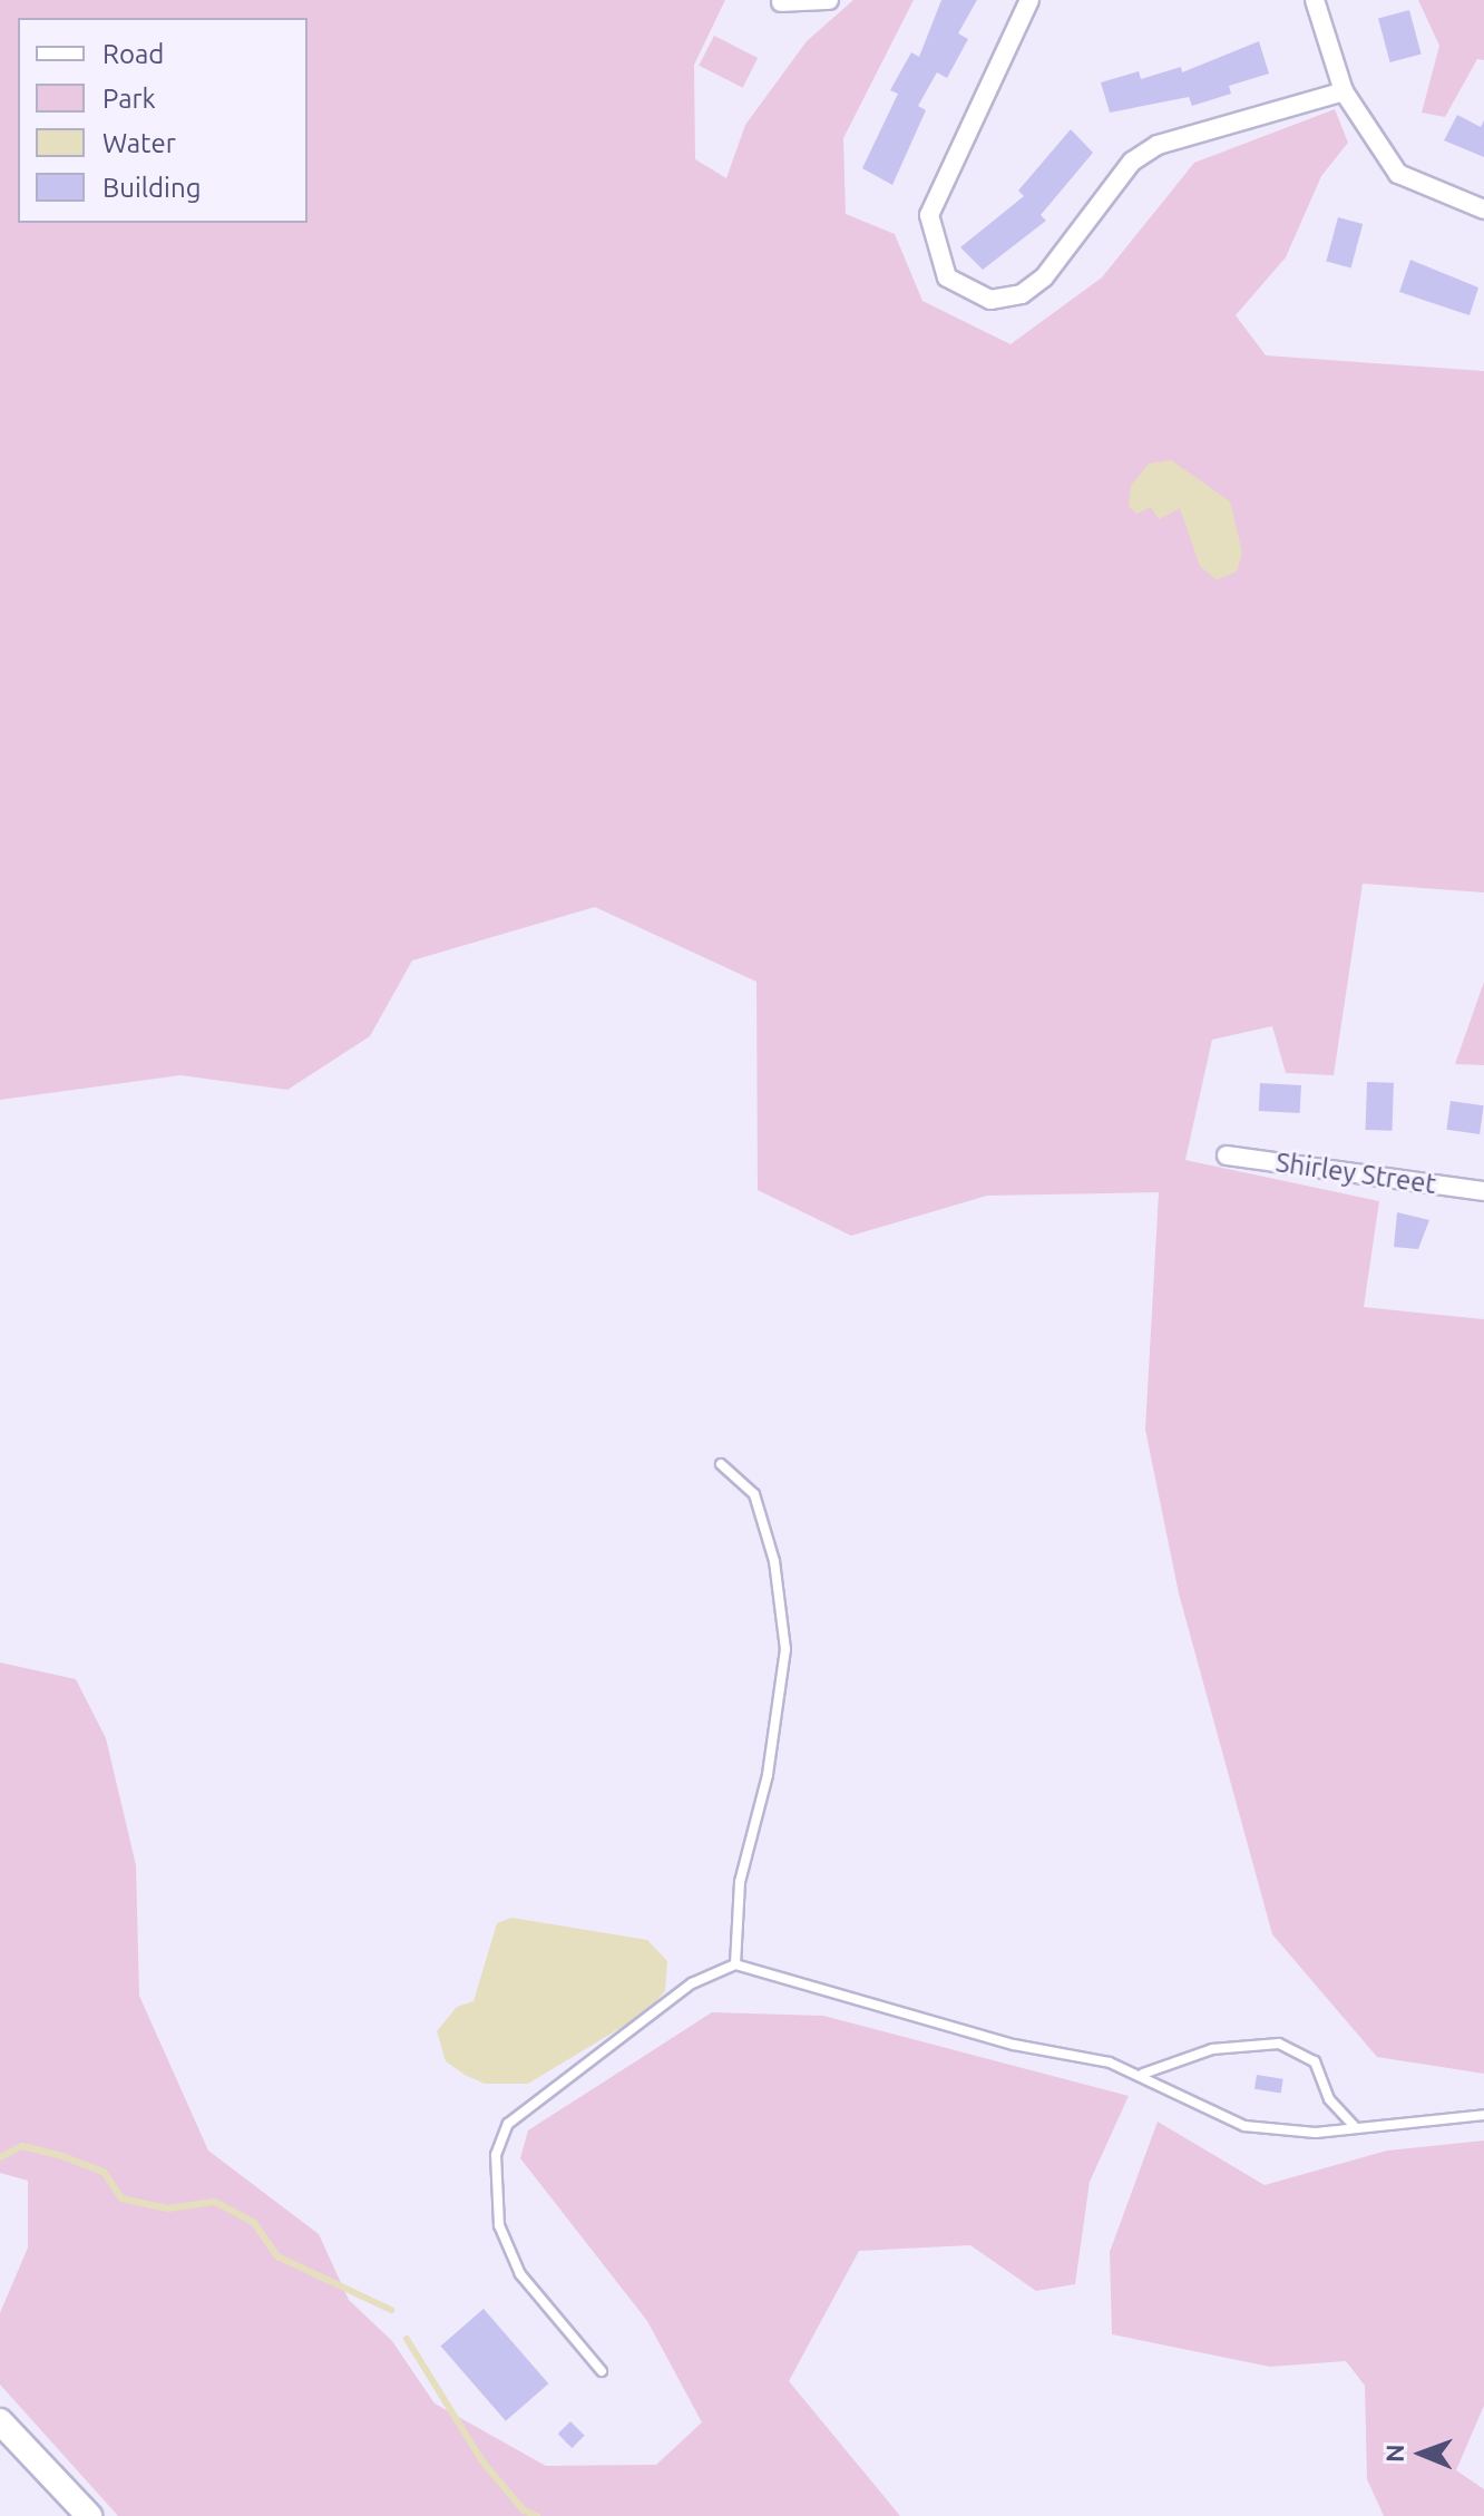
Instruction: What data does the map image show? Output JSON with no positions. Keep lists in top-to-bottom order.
{
  "streets": {
    "street": ["Shirley Street"]
  },
  "legend": [
    "Road",
    "Park",
    "Water",
    "Building"
  ],
  "north": "left"
}
